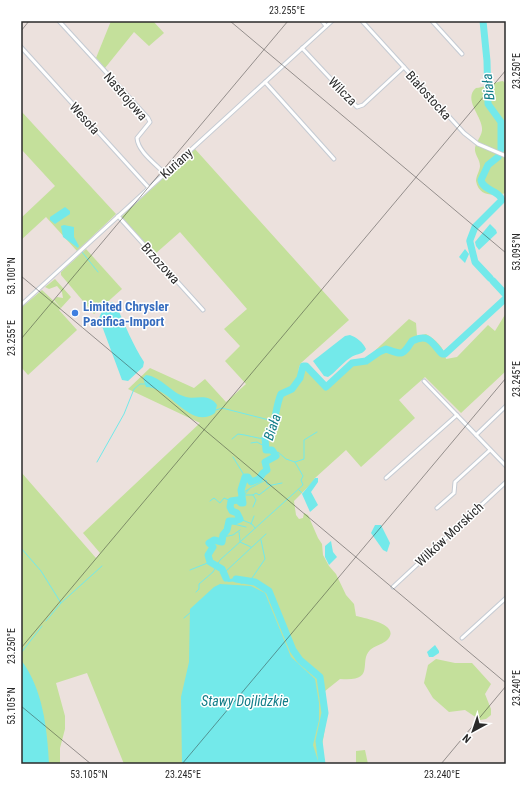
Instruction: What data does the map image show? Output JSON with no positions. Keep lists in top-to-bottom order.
{
  "streets": {
    "street": [
      "Wilcza",
      "Białostocka",
      "Nastrojowa",
      "Wesoła",
      "Kuriany",
      "Brzozowa",
      "Wilków Morskich"
    ]
  },
  "crossings": [
    ["Wilcza", "Białostocka"],
    ["Wilcza", "Kuriany"],
    ["Nastrojowa", "Kuriany"],
    ["Wesoła", "Kuriany"],
    ["Kuriany", "Brzozowa"]
  ],
  "water": ["Biała", "Stawy Dojlidzkie"],
  "places": ["Limited Chrysler Pacifica-Import"],
  "north": "bottom left",
  "coordinates": [
    "23.255°E",
    "23.250°E",
    "53.095°N",
    "53.100°N",
    "23.245°E",
    "23.240°E",
    "53.105°N"
  ]
}
